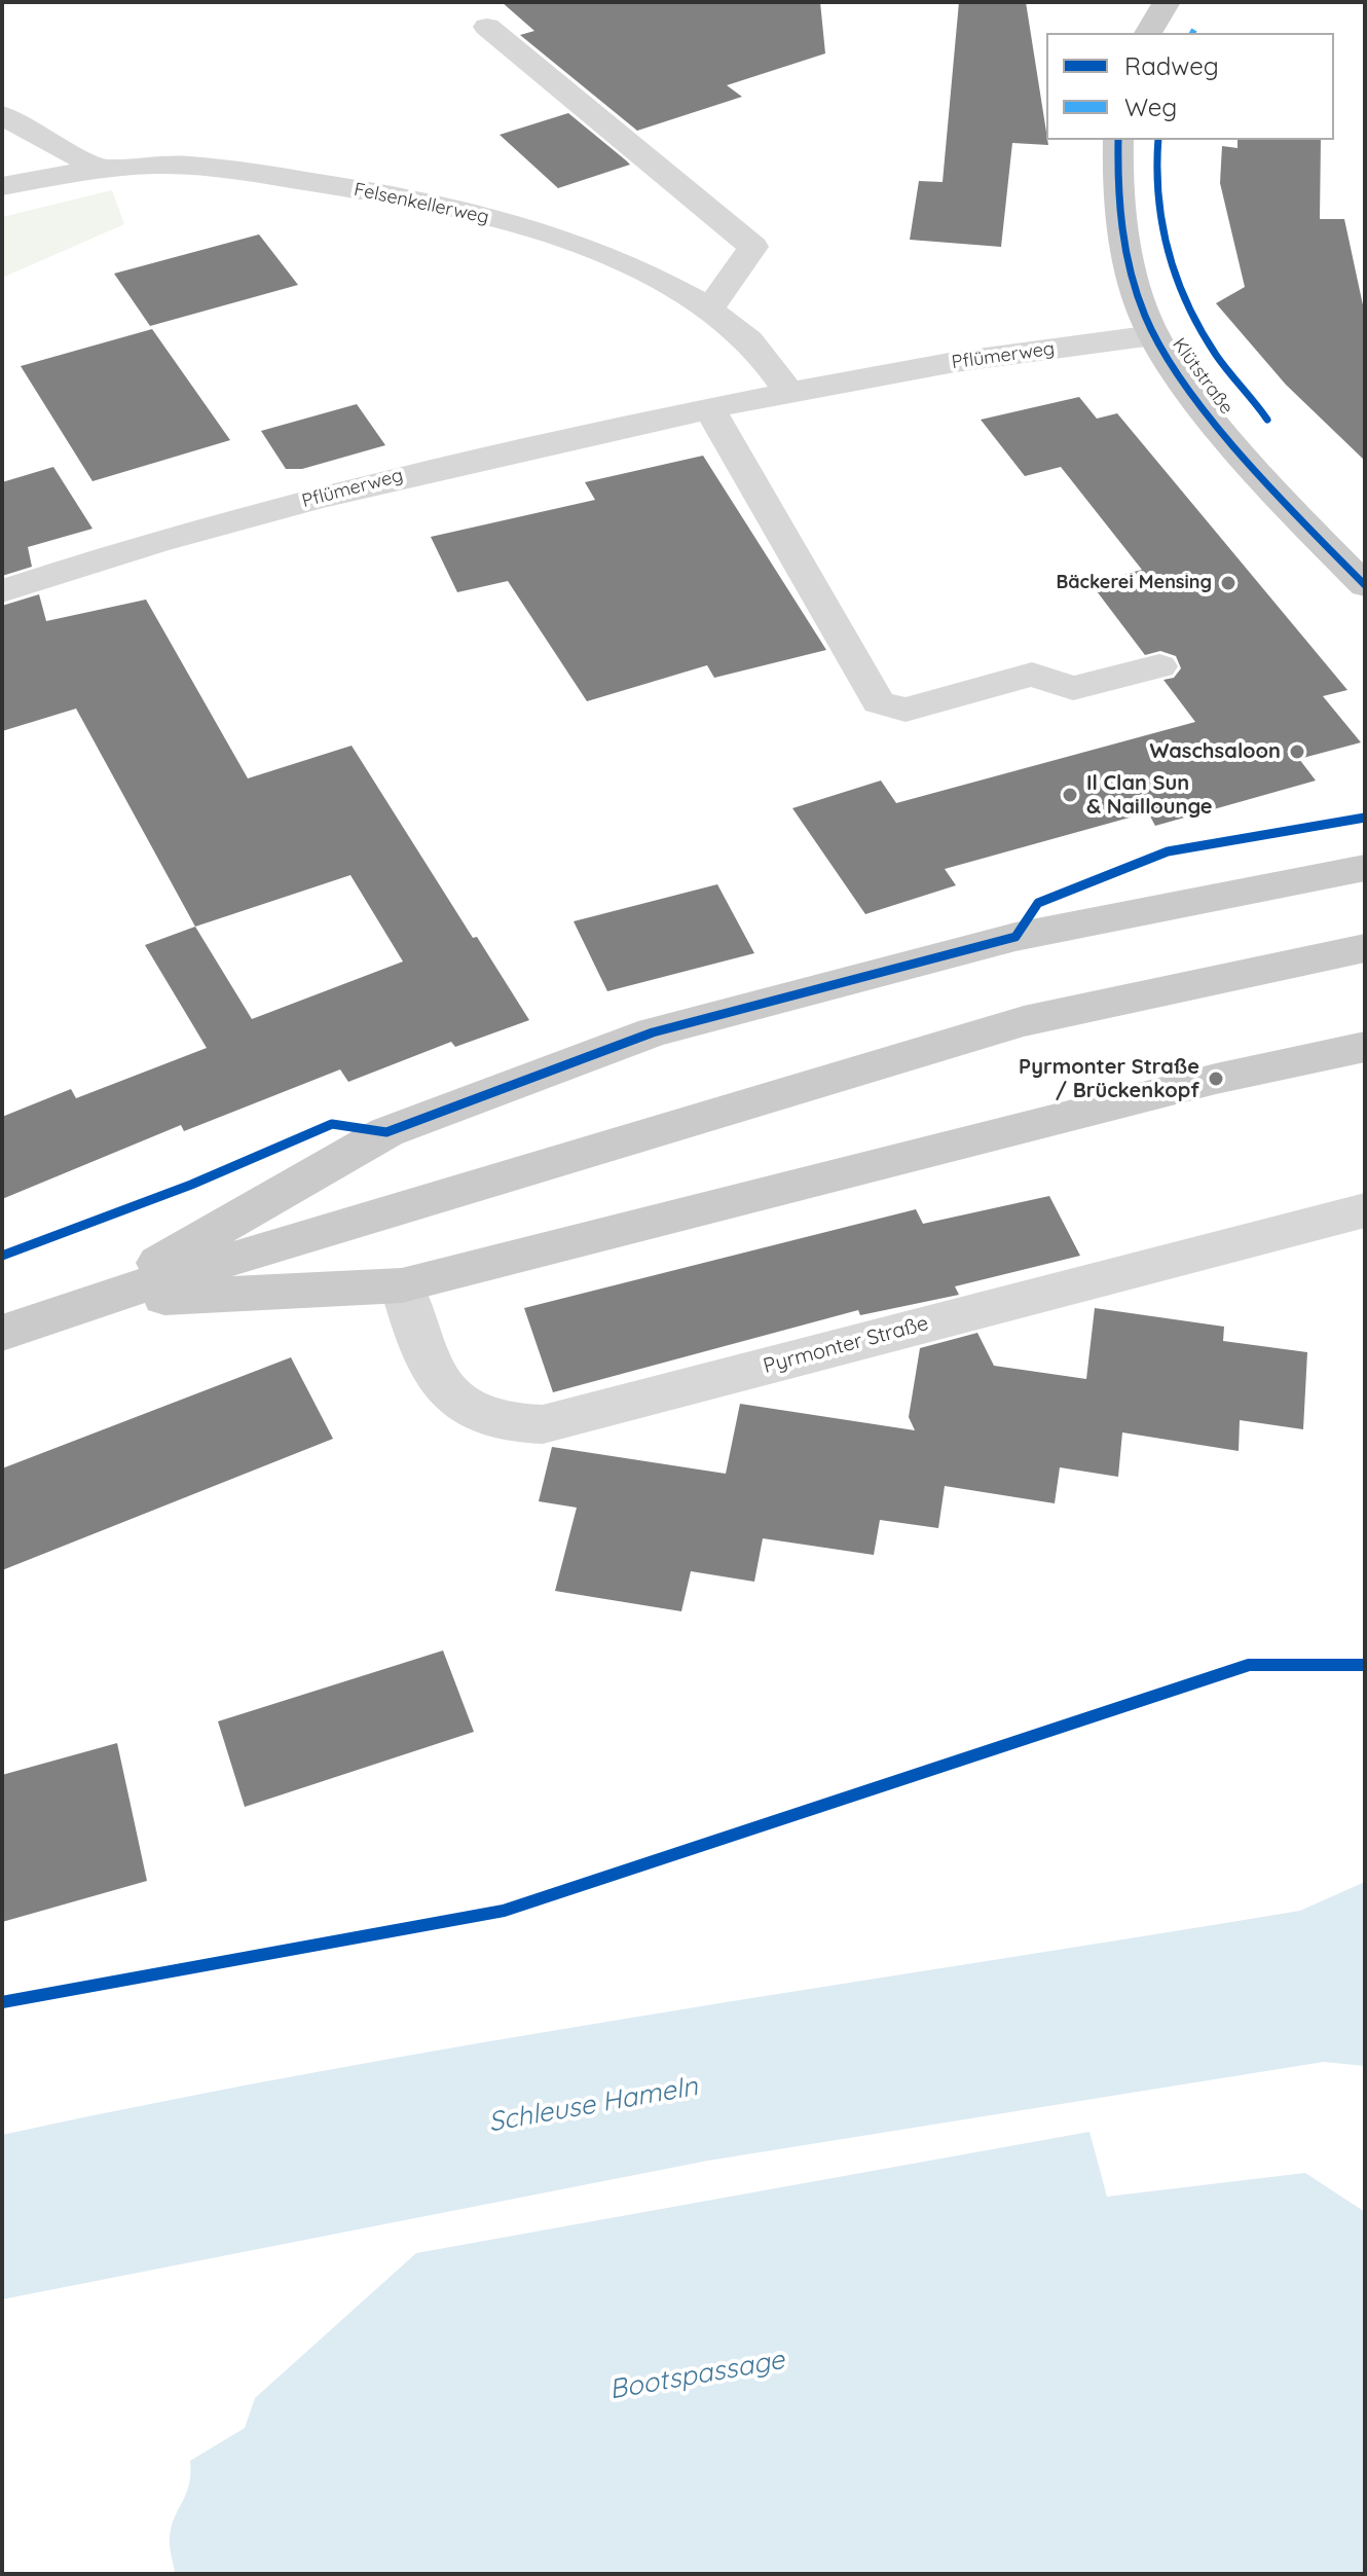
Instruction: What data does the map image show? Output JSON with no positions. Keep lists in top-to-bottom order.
{
  "streets": {
    "main road": ["Klütstraße"],
    "street": ["Felsenkellerweg", "Pflümerweg", "Pyrmonter Straße"]
  },
  "crossings": [
    ["Felsenkellerweg", "Pflümerweg"],
    ["Pflümerweg", "Klütstraße"]
  ],
  "water": ["Schleuse Hameln", "Bootspassage"],
  "places": [
    "Bäckerei Mensing",
    "Waschsaloon",
    "Il Clan Sun & Naillounge",
    "Pyrmonter Straße / Brückenkopf"
  ],
  "legend": ["Radweg", "Weg"]
}
